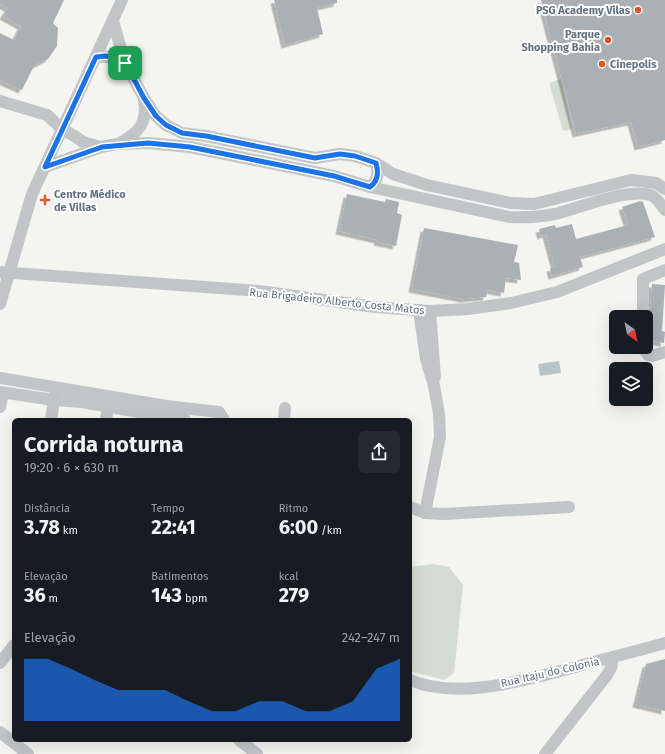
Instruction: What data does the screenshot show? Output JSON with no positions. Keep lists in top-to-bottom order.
{
  "streets": {
    "street": ["Rua Brigadeiro Alberto Costa Matos", "Rua Itaju do Colonia"]
  },
  "places": {
    "other": ["PSG Academy Vilas", "Parque Shopping Bahia", "Cinepolis"],
    "health": ["Centro Médico de Villas"]
  },
  "north": "bottom right",
  "page": {
    "heading": ["Corrida noturna", "19:20 · 6 × 630 m"],
    "stats": [
      ["Distância", "3.78 km"],
      ["Tempo", "22:41"],
      ["Ritmo", "6:00 /km"],
      ["Elevação", "36 m"],
      ["Batimentos", "143 bpm"],
      ["kcal", "279"]
    ],
    "chart": ["Elevação", "242–247 m"]
  }
}
